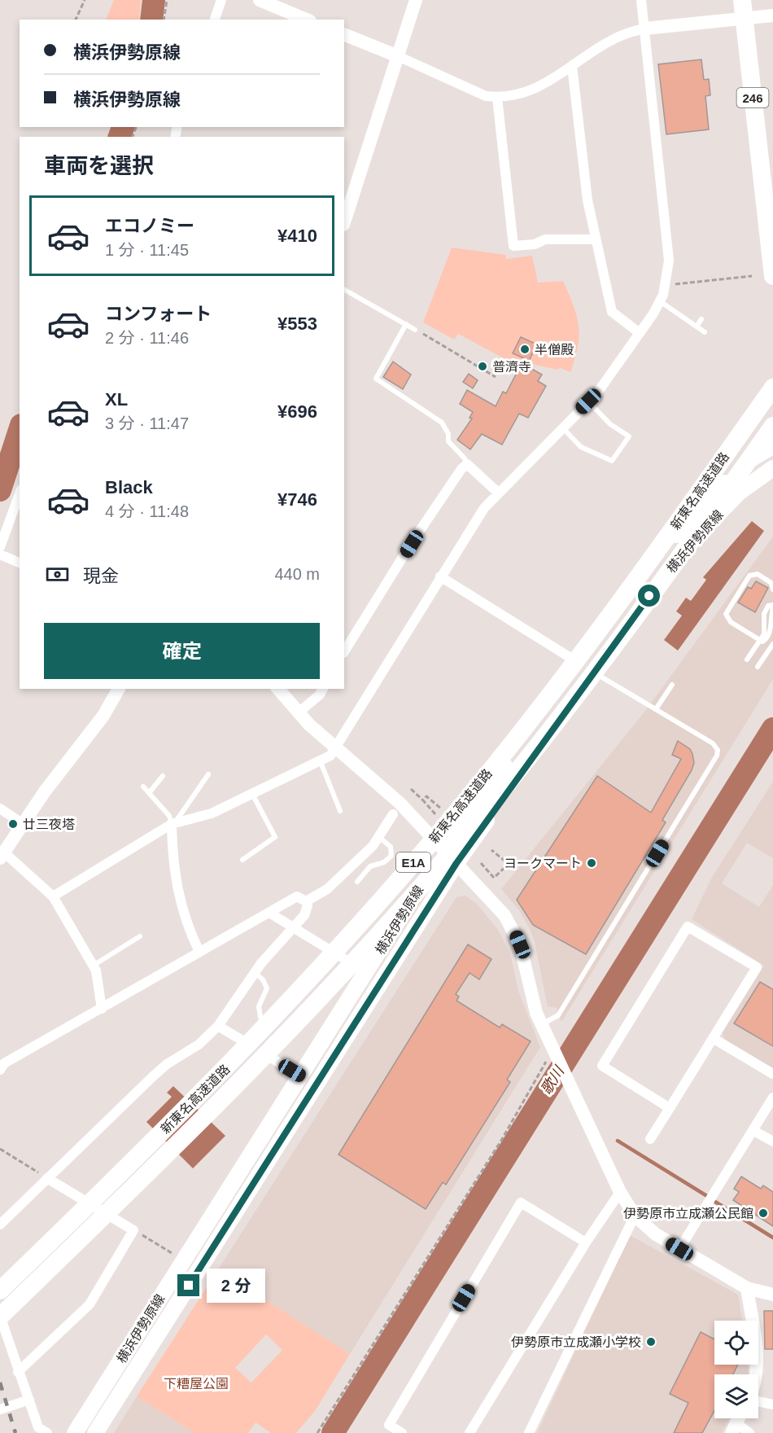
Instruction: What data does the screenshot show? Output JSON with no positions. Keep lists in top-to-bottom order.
{
  "streets": {
    "highway": ["246", "新東名高速道路", "E1A"],
    "main road": ["横浜伊勢原線"]
  },
  "water": ["歌川"],
  "parks": ["下糟屋公園"],
  "places": [
    "半僧殿",
    "普濟寺",
    "廿三夜塔",
    "ヨークマート",
    "伊勢原市立成瀬公民館",
    "伊勢原市立成瀬小学校"
  ],
  "page": {
    "banner": ["横浜伊勢原線", "横浜伊勢原線"],
    "heading": "車両を選択",
    "list": [
      {
        "name": "エコノミー",
        "note": "1 分 · 11:45",
        "value": "¥410"
      },
      {
        "name": "コンフォート",
        "note": "2 分 · 11:46",
        "value": "¥553"
      },
      {
        "name": "XL",
        "note": "3 分 · 11:47",
        "value": "¥696"
      },
      {
        "name": "Black",
        "note": "4 分 · 11:48",
        "value": "¥746"
      }
    ],
    "pay": ["現金", "440 m"],
    "buttons": "確定",
    "bubble": "2 分"
  }
}
